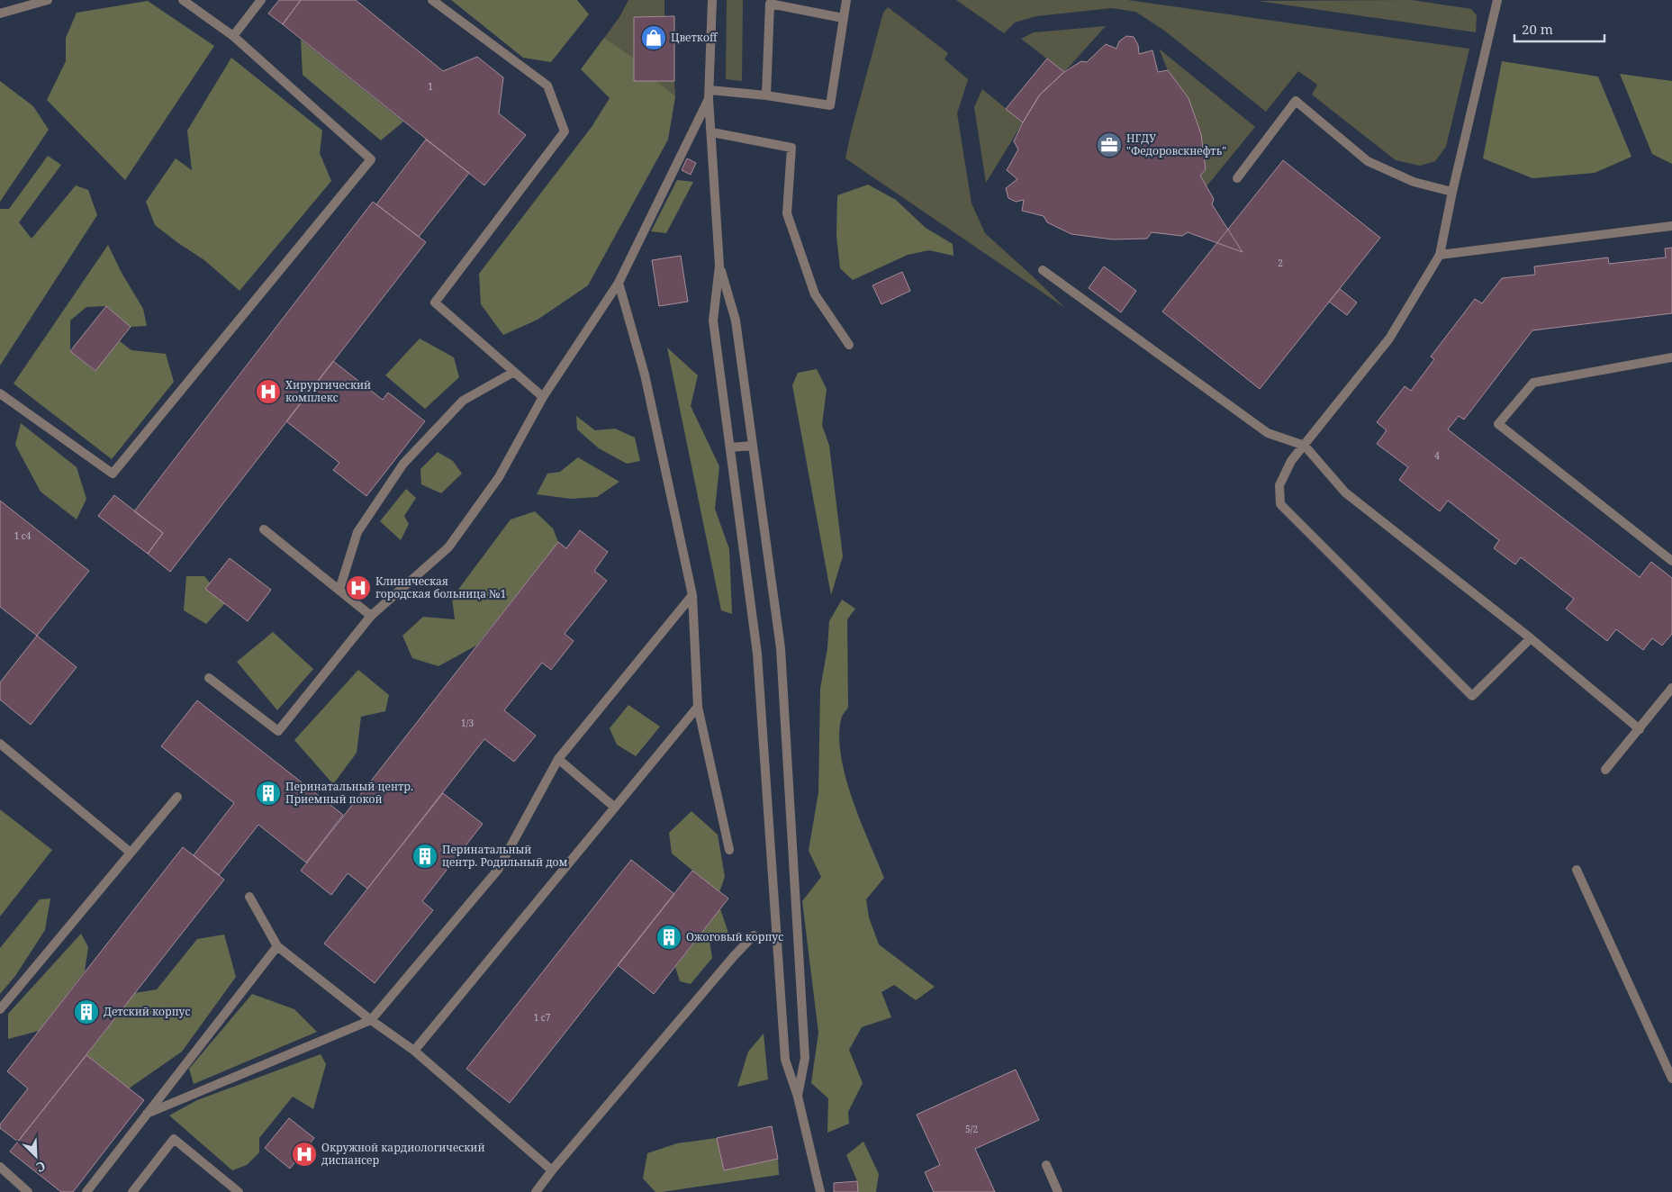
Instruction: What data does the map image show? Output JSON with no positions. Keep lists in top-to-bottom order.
{
  "places": {
    "shop": ["Цветкоff"],
    "office": ["НГДУ \"Федоровскнефть\""],
    "hospital": ["Хирургический комплекс", "Клиническая городская больница №1", "Окружной кардиологический диспансер"],
    "building": [
      "Перинатальный центр. Приемный покой",
      "Перинатальный центр. Родильный дом",
      "Ожоговый корпус",
      "Детский корпус"
    ]
  },
  "house_numbers": [
    "1",
    "2",
    "4",
    "1 с4",
    "1/3",
    "1 с7",
    "5/2"
  ],
  "scale_bar": "20 m",
  "north": "bottom right"
}
